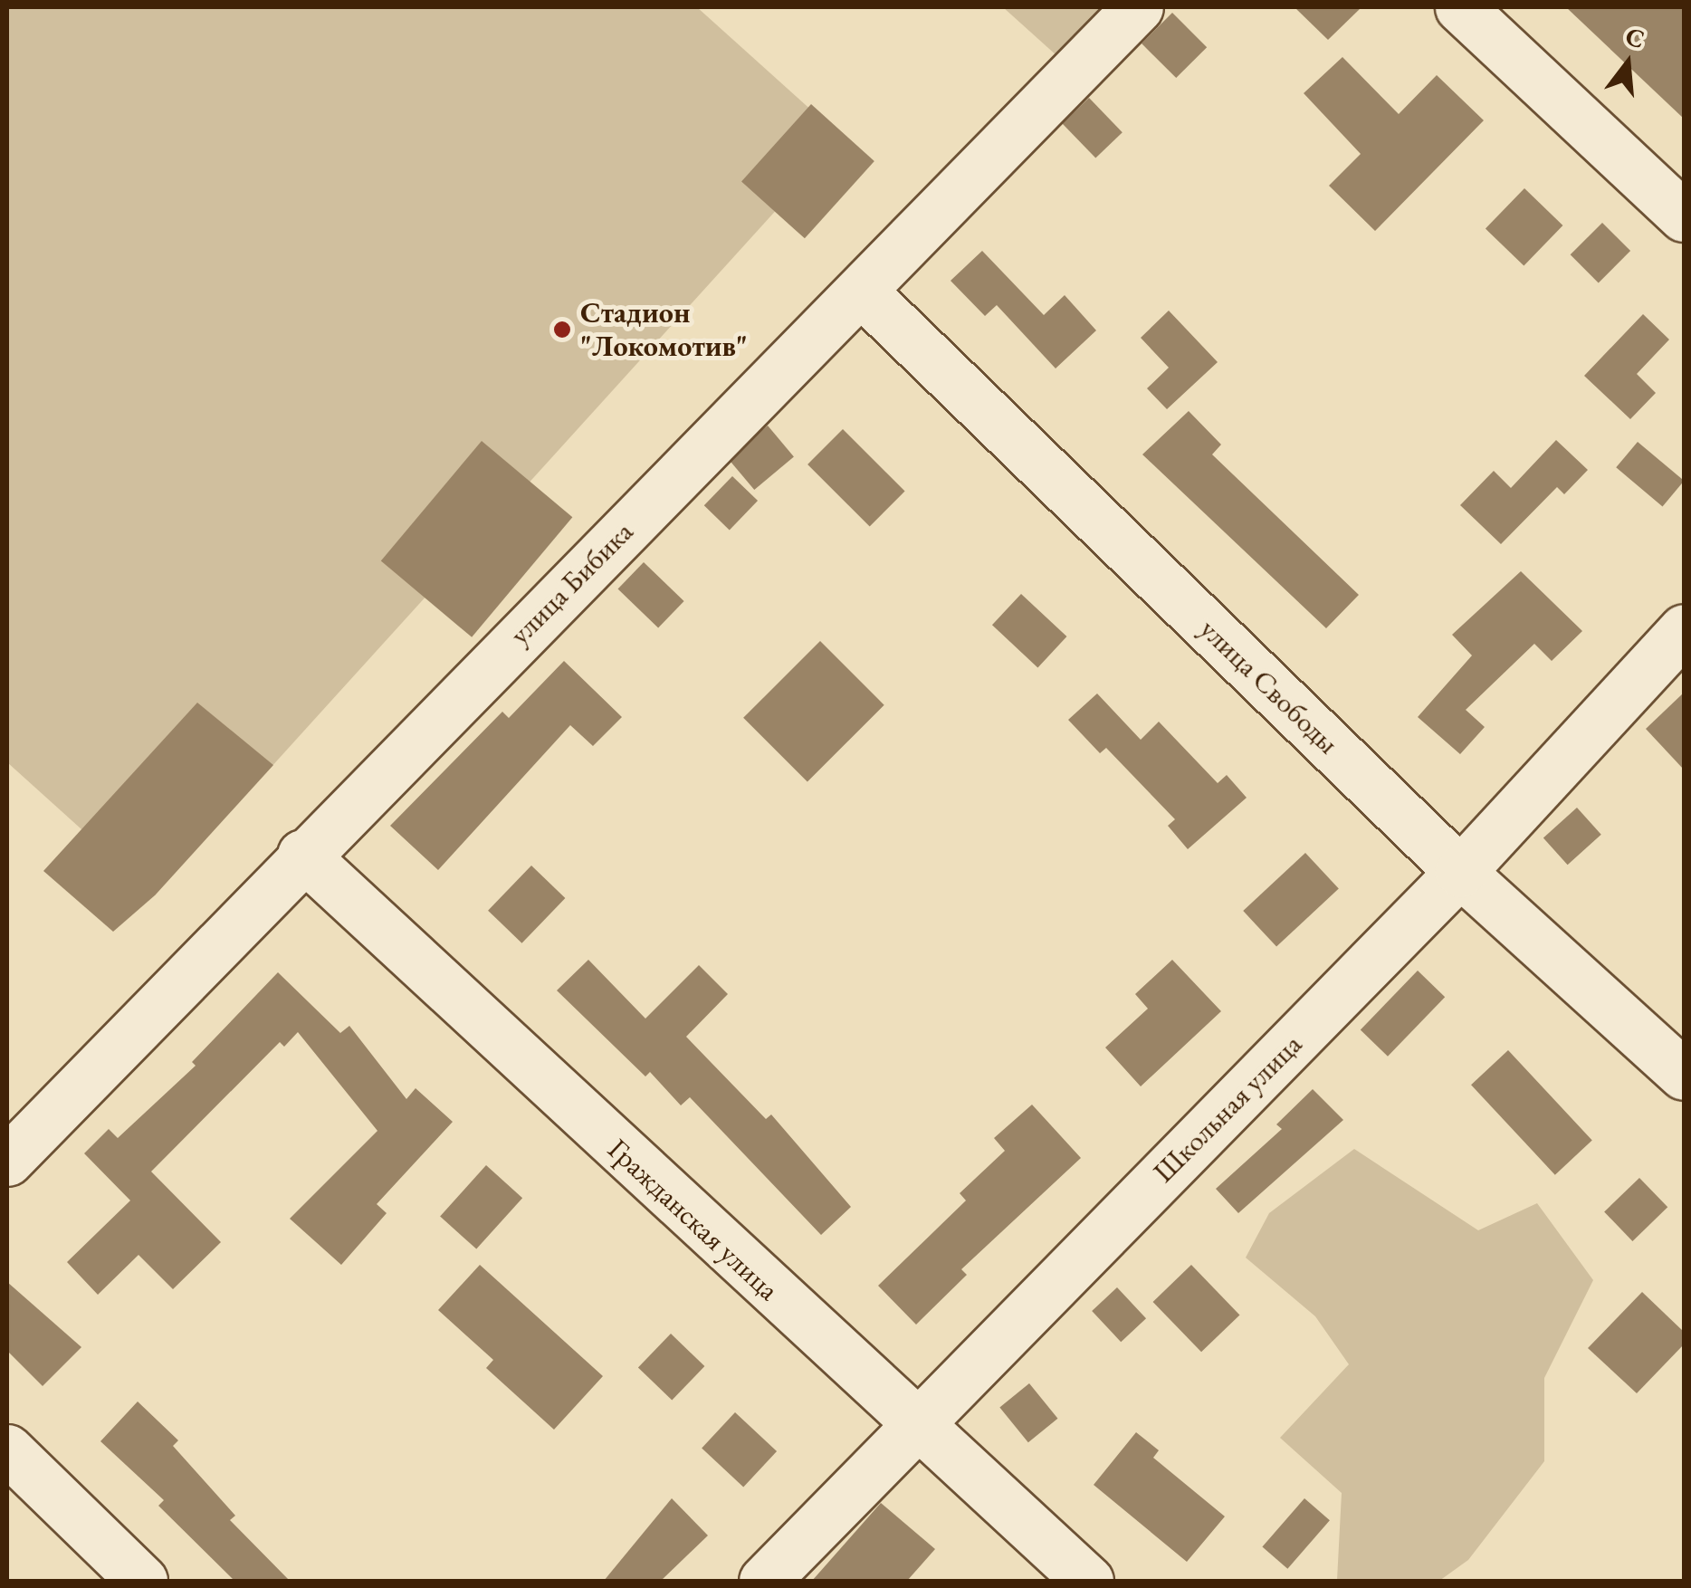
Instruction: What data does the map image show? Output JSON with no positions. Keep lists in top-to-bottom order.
{
  "streets": {
    "street": [
      "улица Бибика",
      "улица Свободы",
      "Школьная улица",
      "Гражданская улица"
    ]
  },
  "crossings": [
    ["улица Бибика", "улица Свободы"],
    ["улица Бибика", "Гражданская улица"],
    ["улица Свободы", "Школьная улица"],
    ["Школьная улица", "Гражданская улица"]
  ],
  "places": ["Стадион \"Локомотив\""],
  "north": "top"
}
